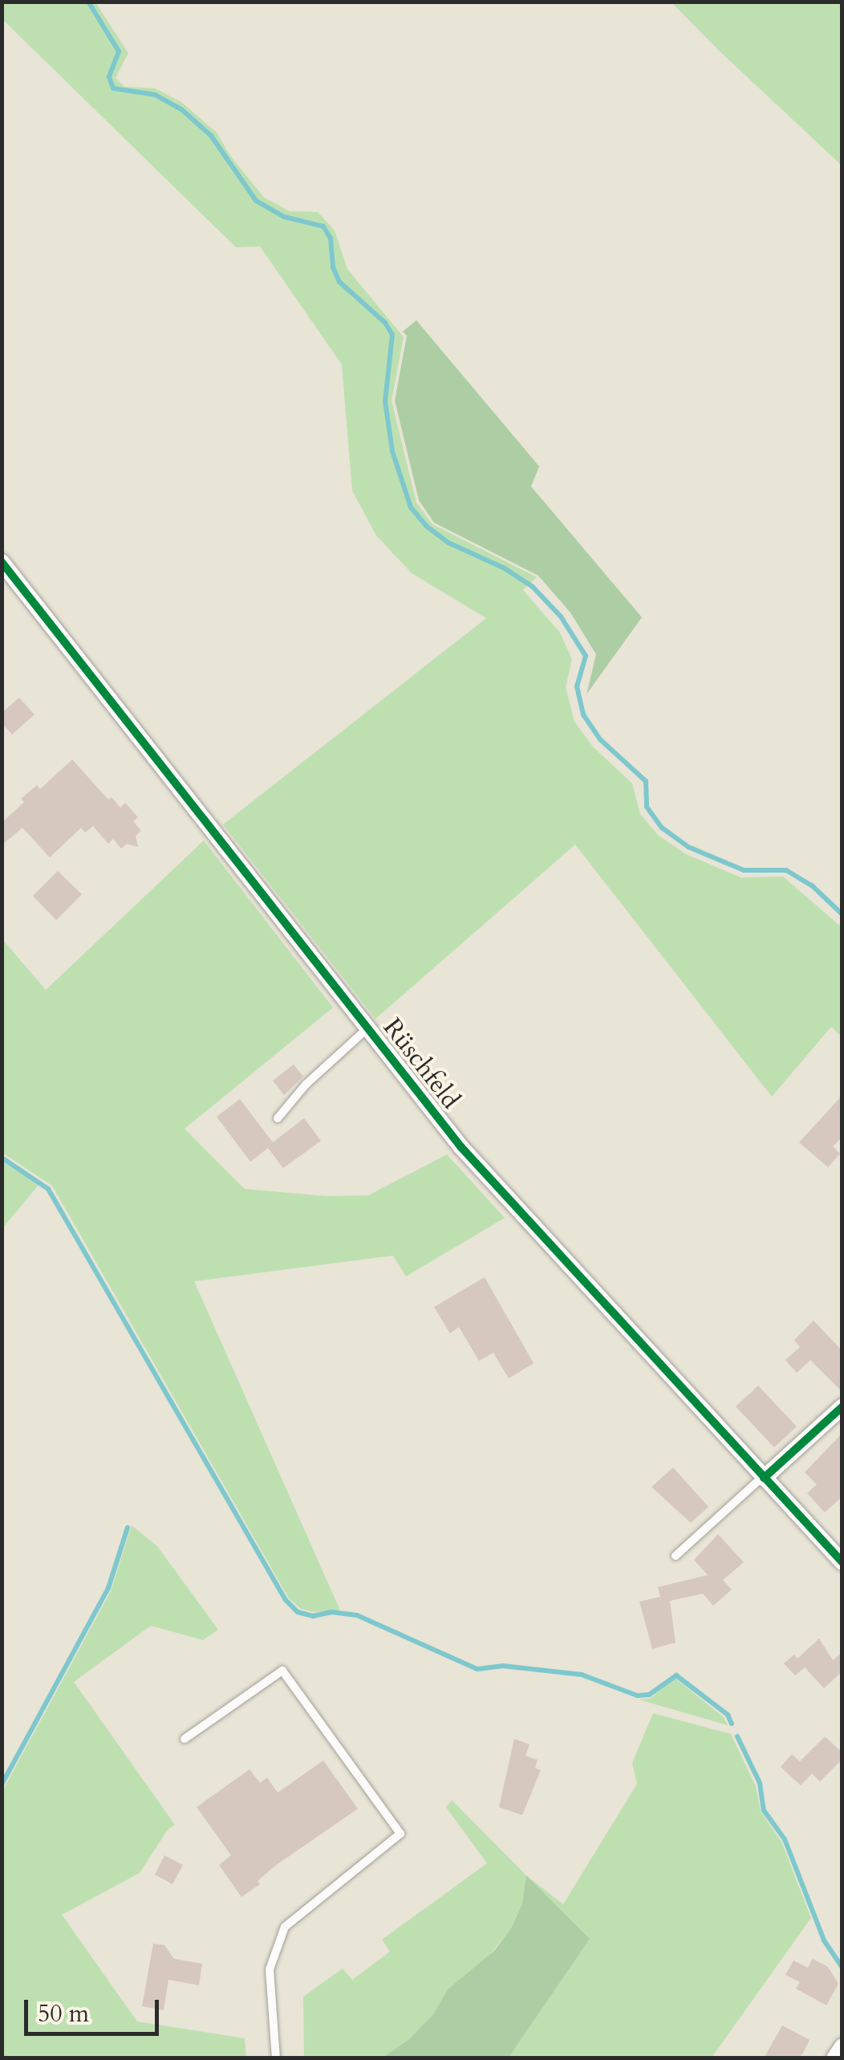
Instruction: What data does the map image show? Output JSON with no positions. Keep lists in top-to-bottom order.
{
  "streets": {
    "street": ["Rüschfeld"]
  },
  "scale_bar": "50 m"
}
